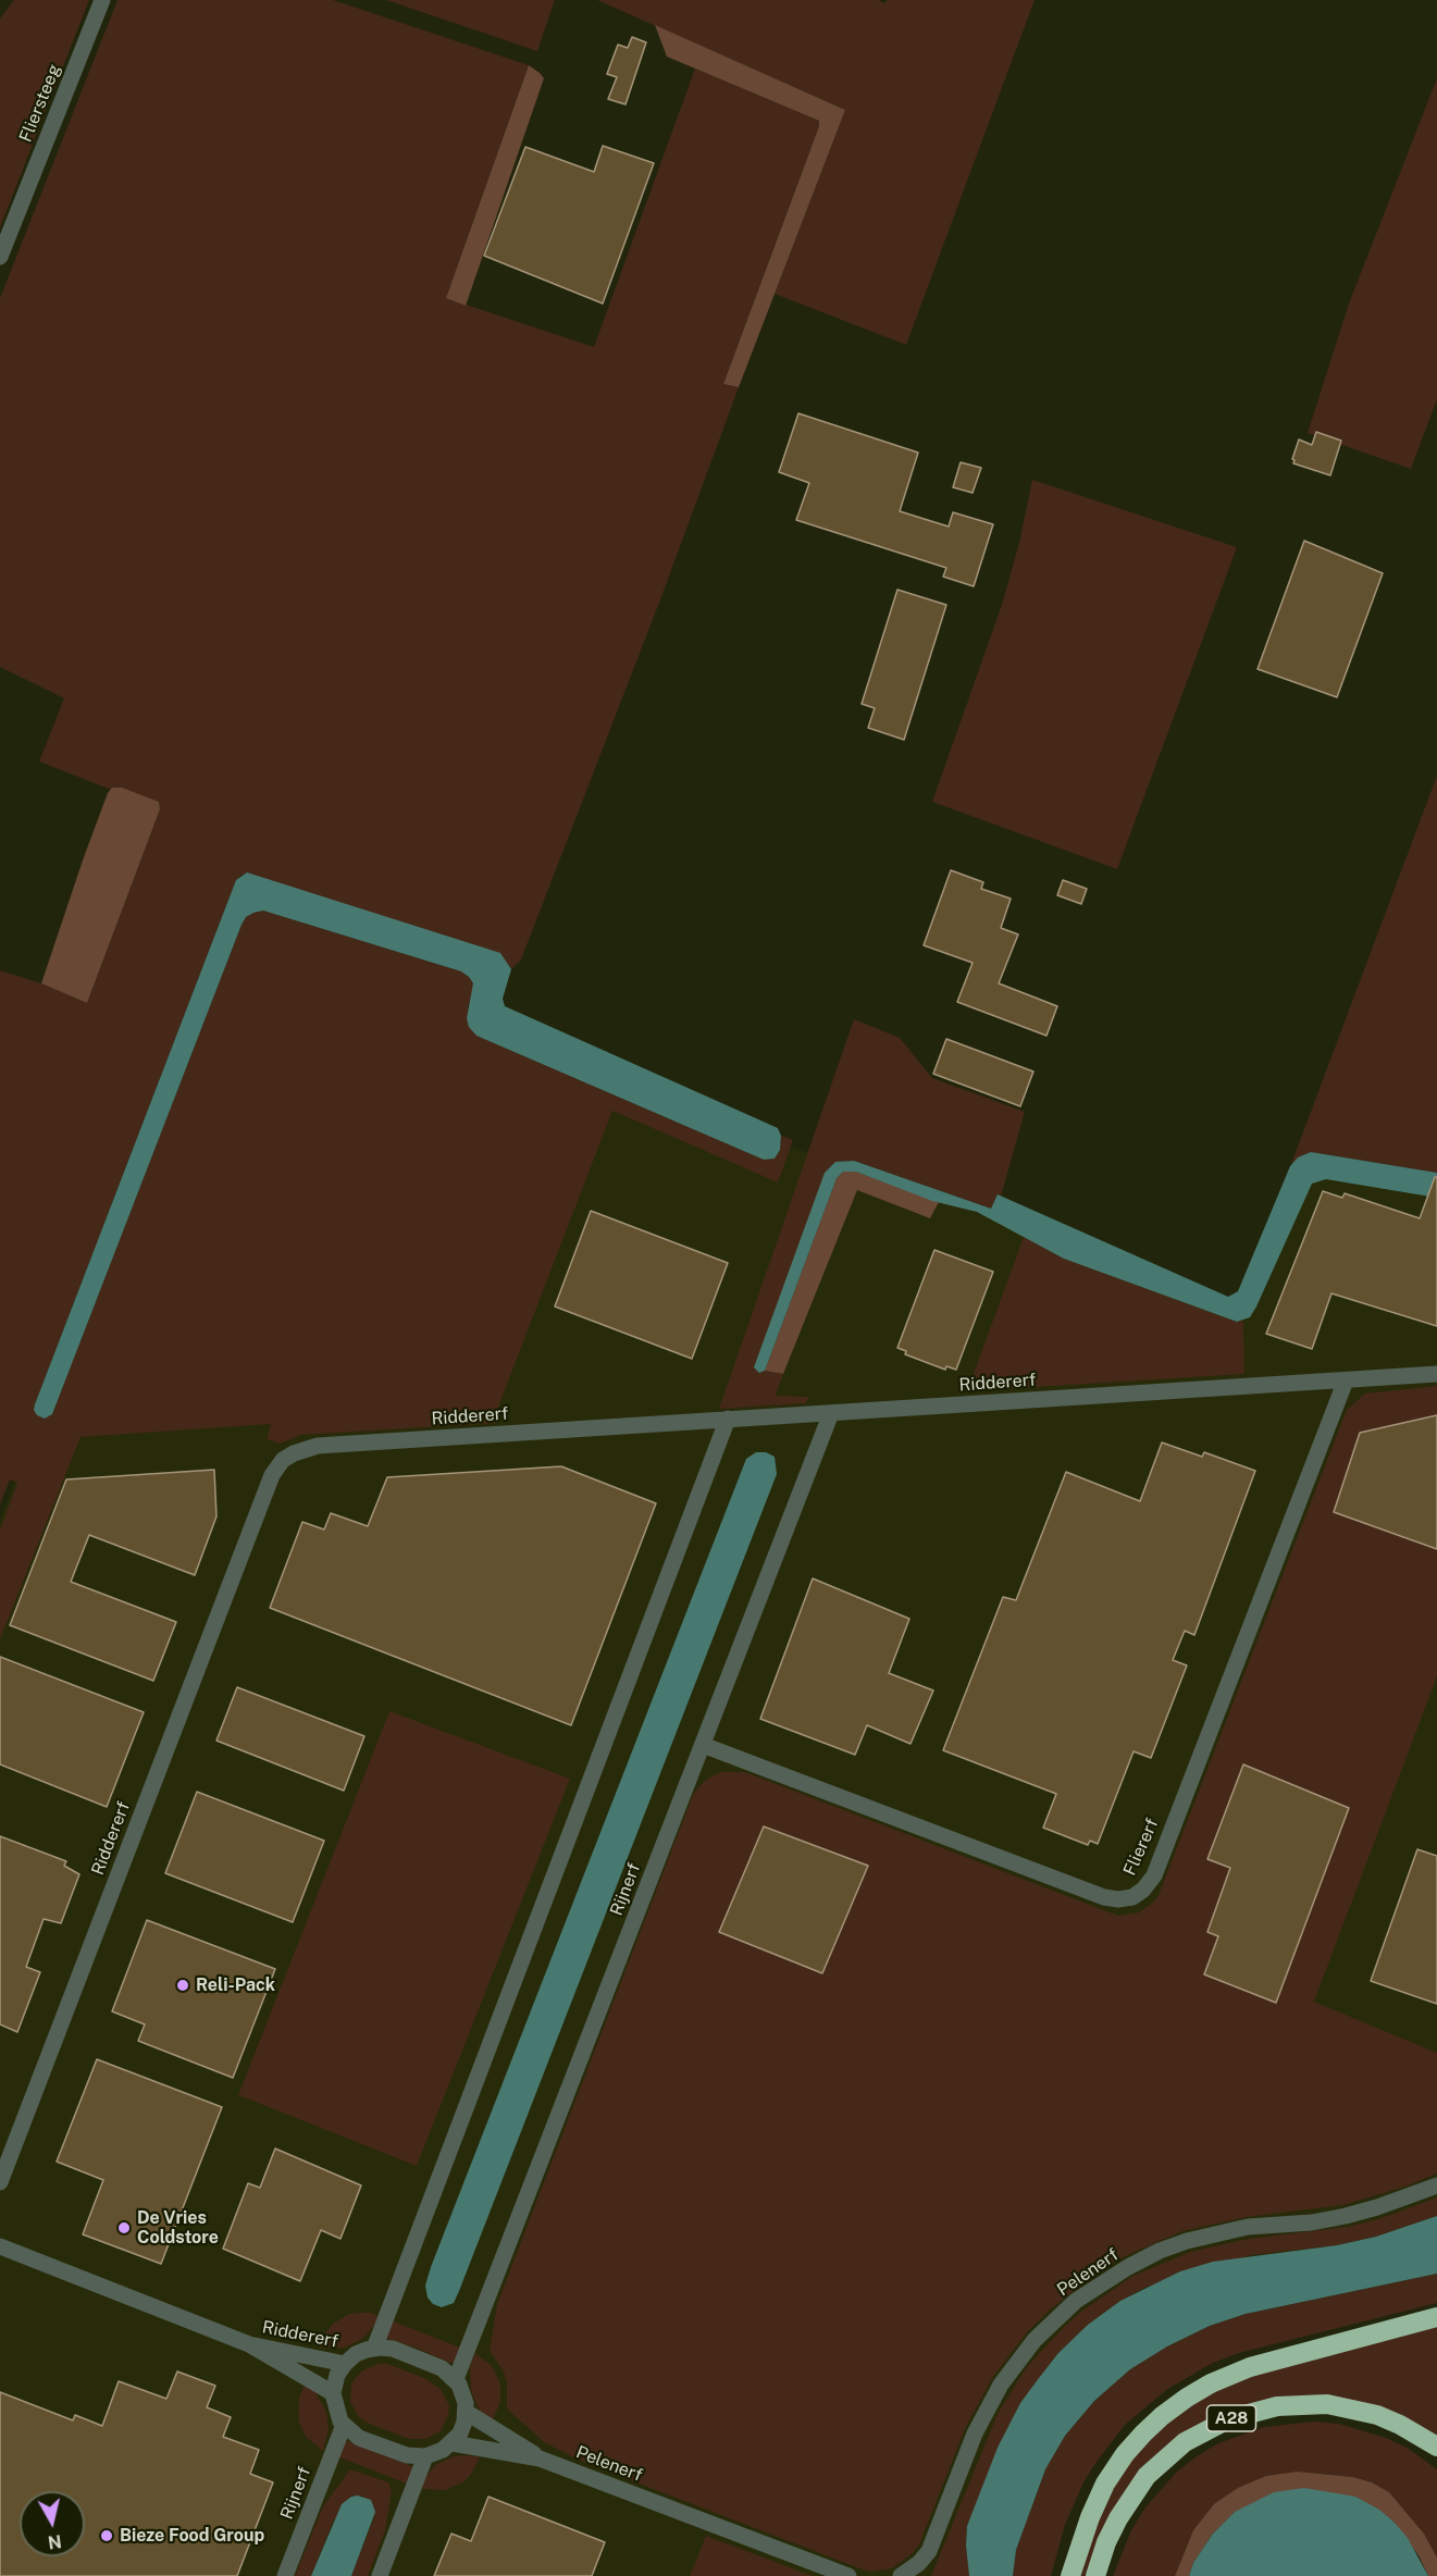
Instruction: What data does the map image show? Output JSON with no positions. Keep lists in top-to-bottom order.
{
  "streets": {
    "highway": ["A28"],
    "street": [
      "Fliersteeg",
      "Riddererf",
      "Fliererf",
      "Rijnerf",
      "Pelenerf"
    ]
  },
  "crossings": [
    ["Riddererf", "Fliererf"],
    ["Riddererf", "Rijnerf"],
    ["Riddererf", "Pelenerf"],
    ["Fliererf", "Rijnerf"],
    ["Rijnerf", "Pelenerf"]
  ],
  "places": ["Reli-Pack", "De Vries Coldstore", "Bieze Food Group"],
  "north": "bottom"
}
